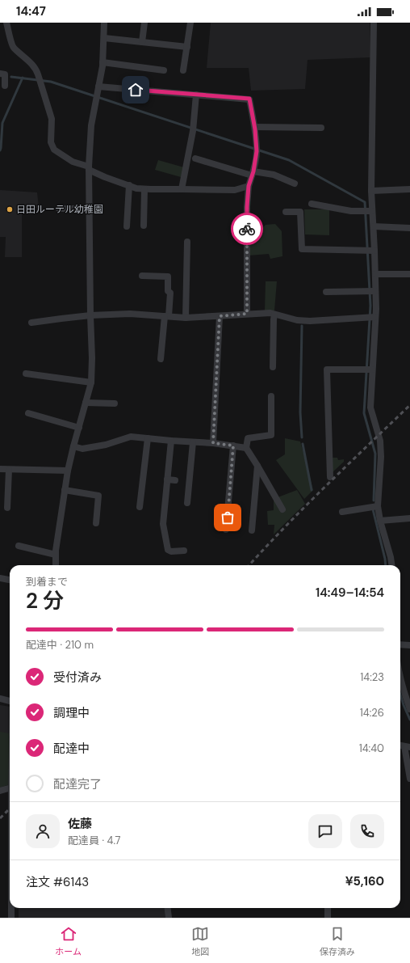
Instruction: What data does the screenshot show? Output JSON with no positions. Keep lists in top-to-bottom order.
{
  "places": ["日田ルーテル幼稚園"],
  "page": {
    "status": "14:47",
    "heading": ["2 分", "到着まで", "14:49–14:54"],
    "panel": [
      "佐藤",
      "配達員 · 4.7",
      "注文 #6143",
      "¥5,160"
    ],
    "bar": "配達中 · 210 m",
    "list": [
      ["受付済み", "14:23"],
      ["調理中", "14:26"],
      ["配達中", "14:40"],
      "配達完了"
    ],
    "tabs": ["ホーム", "地図", "保存済み"]
  }
}
